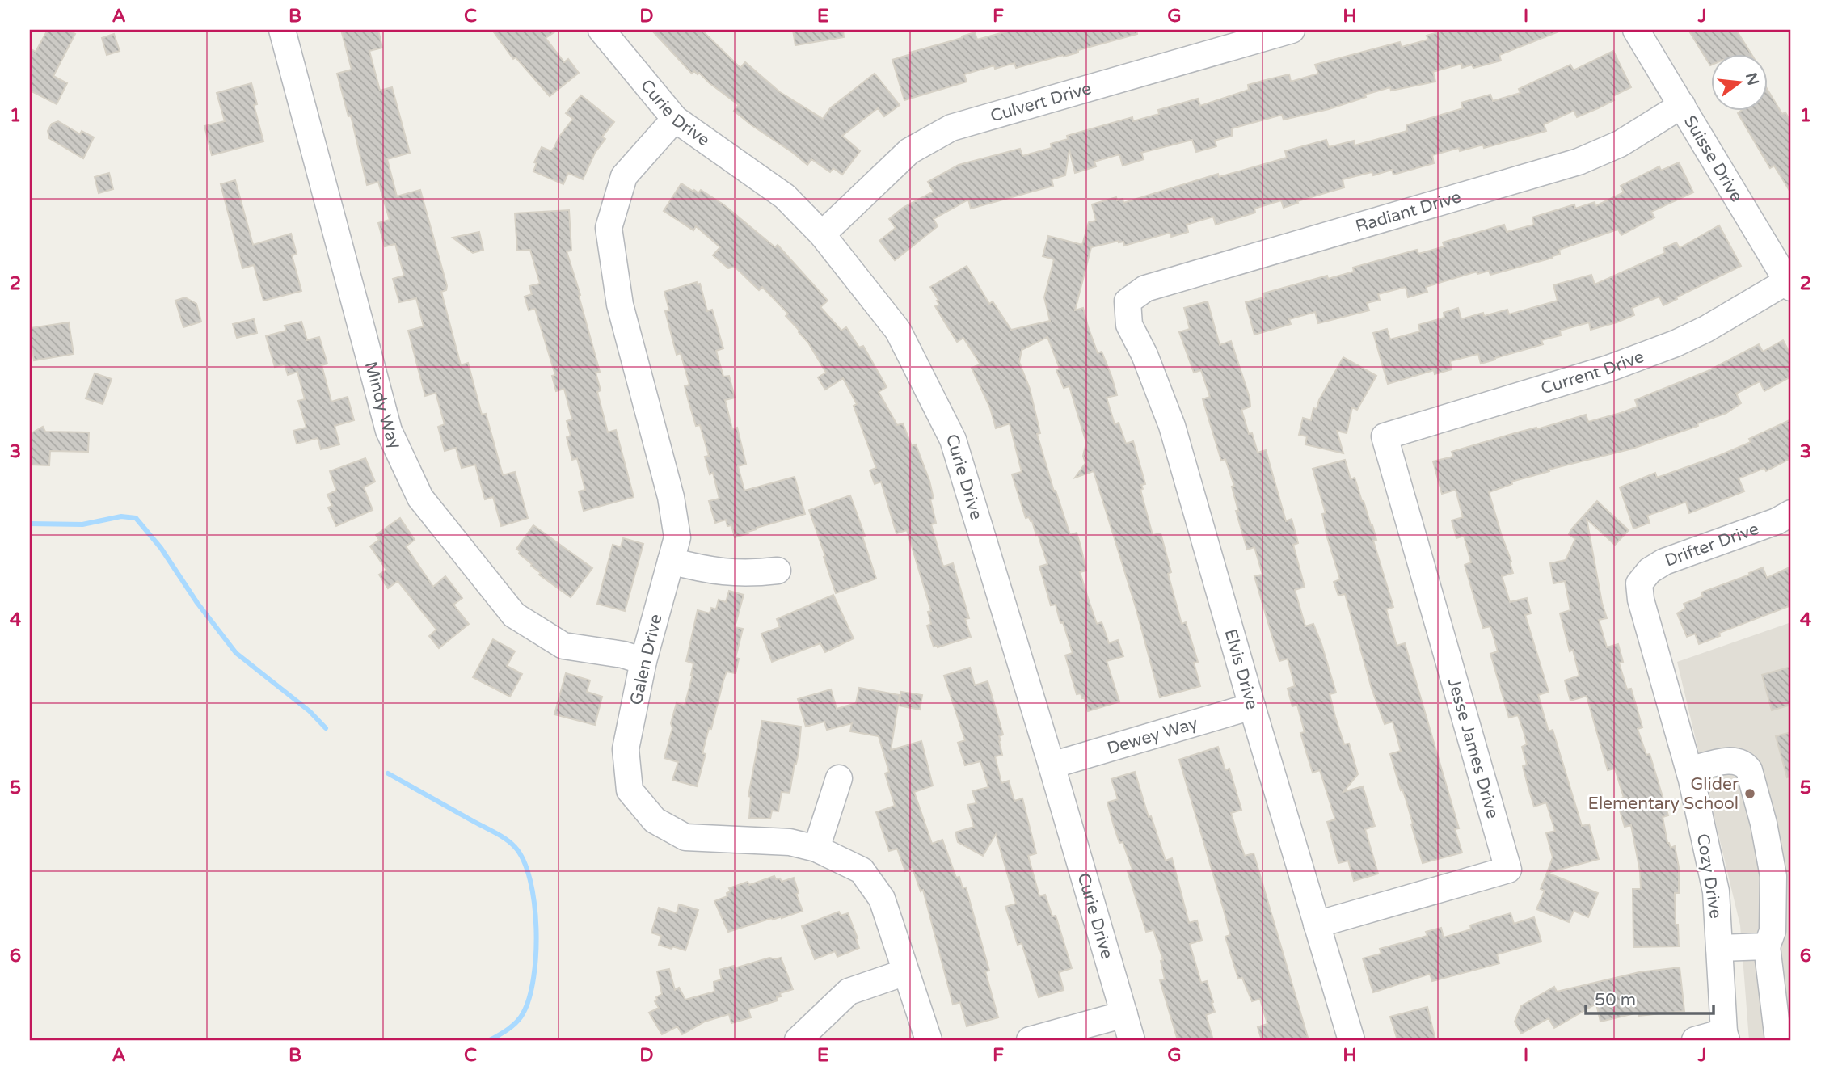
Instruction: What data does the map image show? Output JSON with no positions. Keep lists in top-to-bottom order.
{
  "streets": {
    "street": [
      "Culvert Drive",
      "Curie Drive",
      "Suisse Drive",
      "Radiant Drive",
      "Current Drive",
      "Mindy Way",
      "Drifter Drive",
      "Galen Drive",
      "Elvis Drive",
      "Dewey Way",
      "Jesse James Drive",
      "Cozy Drive"
    ]
  },
  "crossings": [
    ["Culvert Drive", "Curie Drive"],
    ["Curie Drive", "Galen Drive"],
    ["Curie Drive", "Dewey Way"],
    ["Suisse Drive", "Radiant Drive"],
    ["Suisse Drive", "Current Drive"],
    ["Radiant Drive", "Elvis Drive"],
    ["Current Drive", "Jesse James Drive"],
    ["Mindy Way", "Galen Drive"],
    ["Drifter Drive", "Cozy Drive"],
    ["Elvis Drive", "Dewey Way"],
    ["Elvis Drive", "Jesse James Drive"]
  ],
  "places": ["Glider Elementary School"],
  "scale_bar": "50 m",
  "north": "right",
  "grid": {
    "columns": [
      "A",
      "B",
      "C",
      "D",
      "E",
      "F",
      "G",
      "H",
      "I",
      "J"
    ],
    "rows": [
      "1",
      "2",
      "3",
      "4",
      "5",
      "6"
    ]
  }
}
